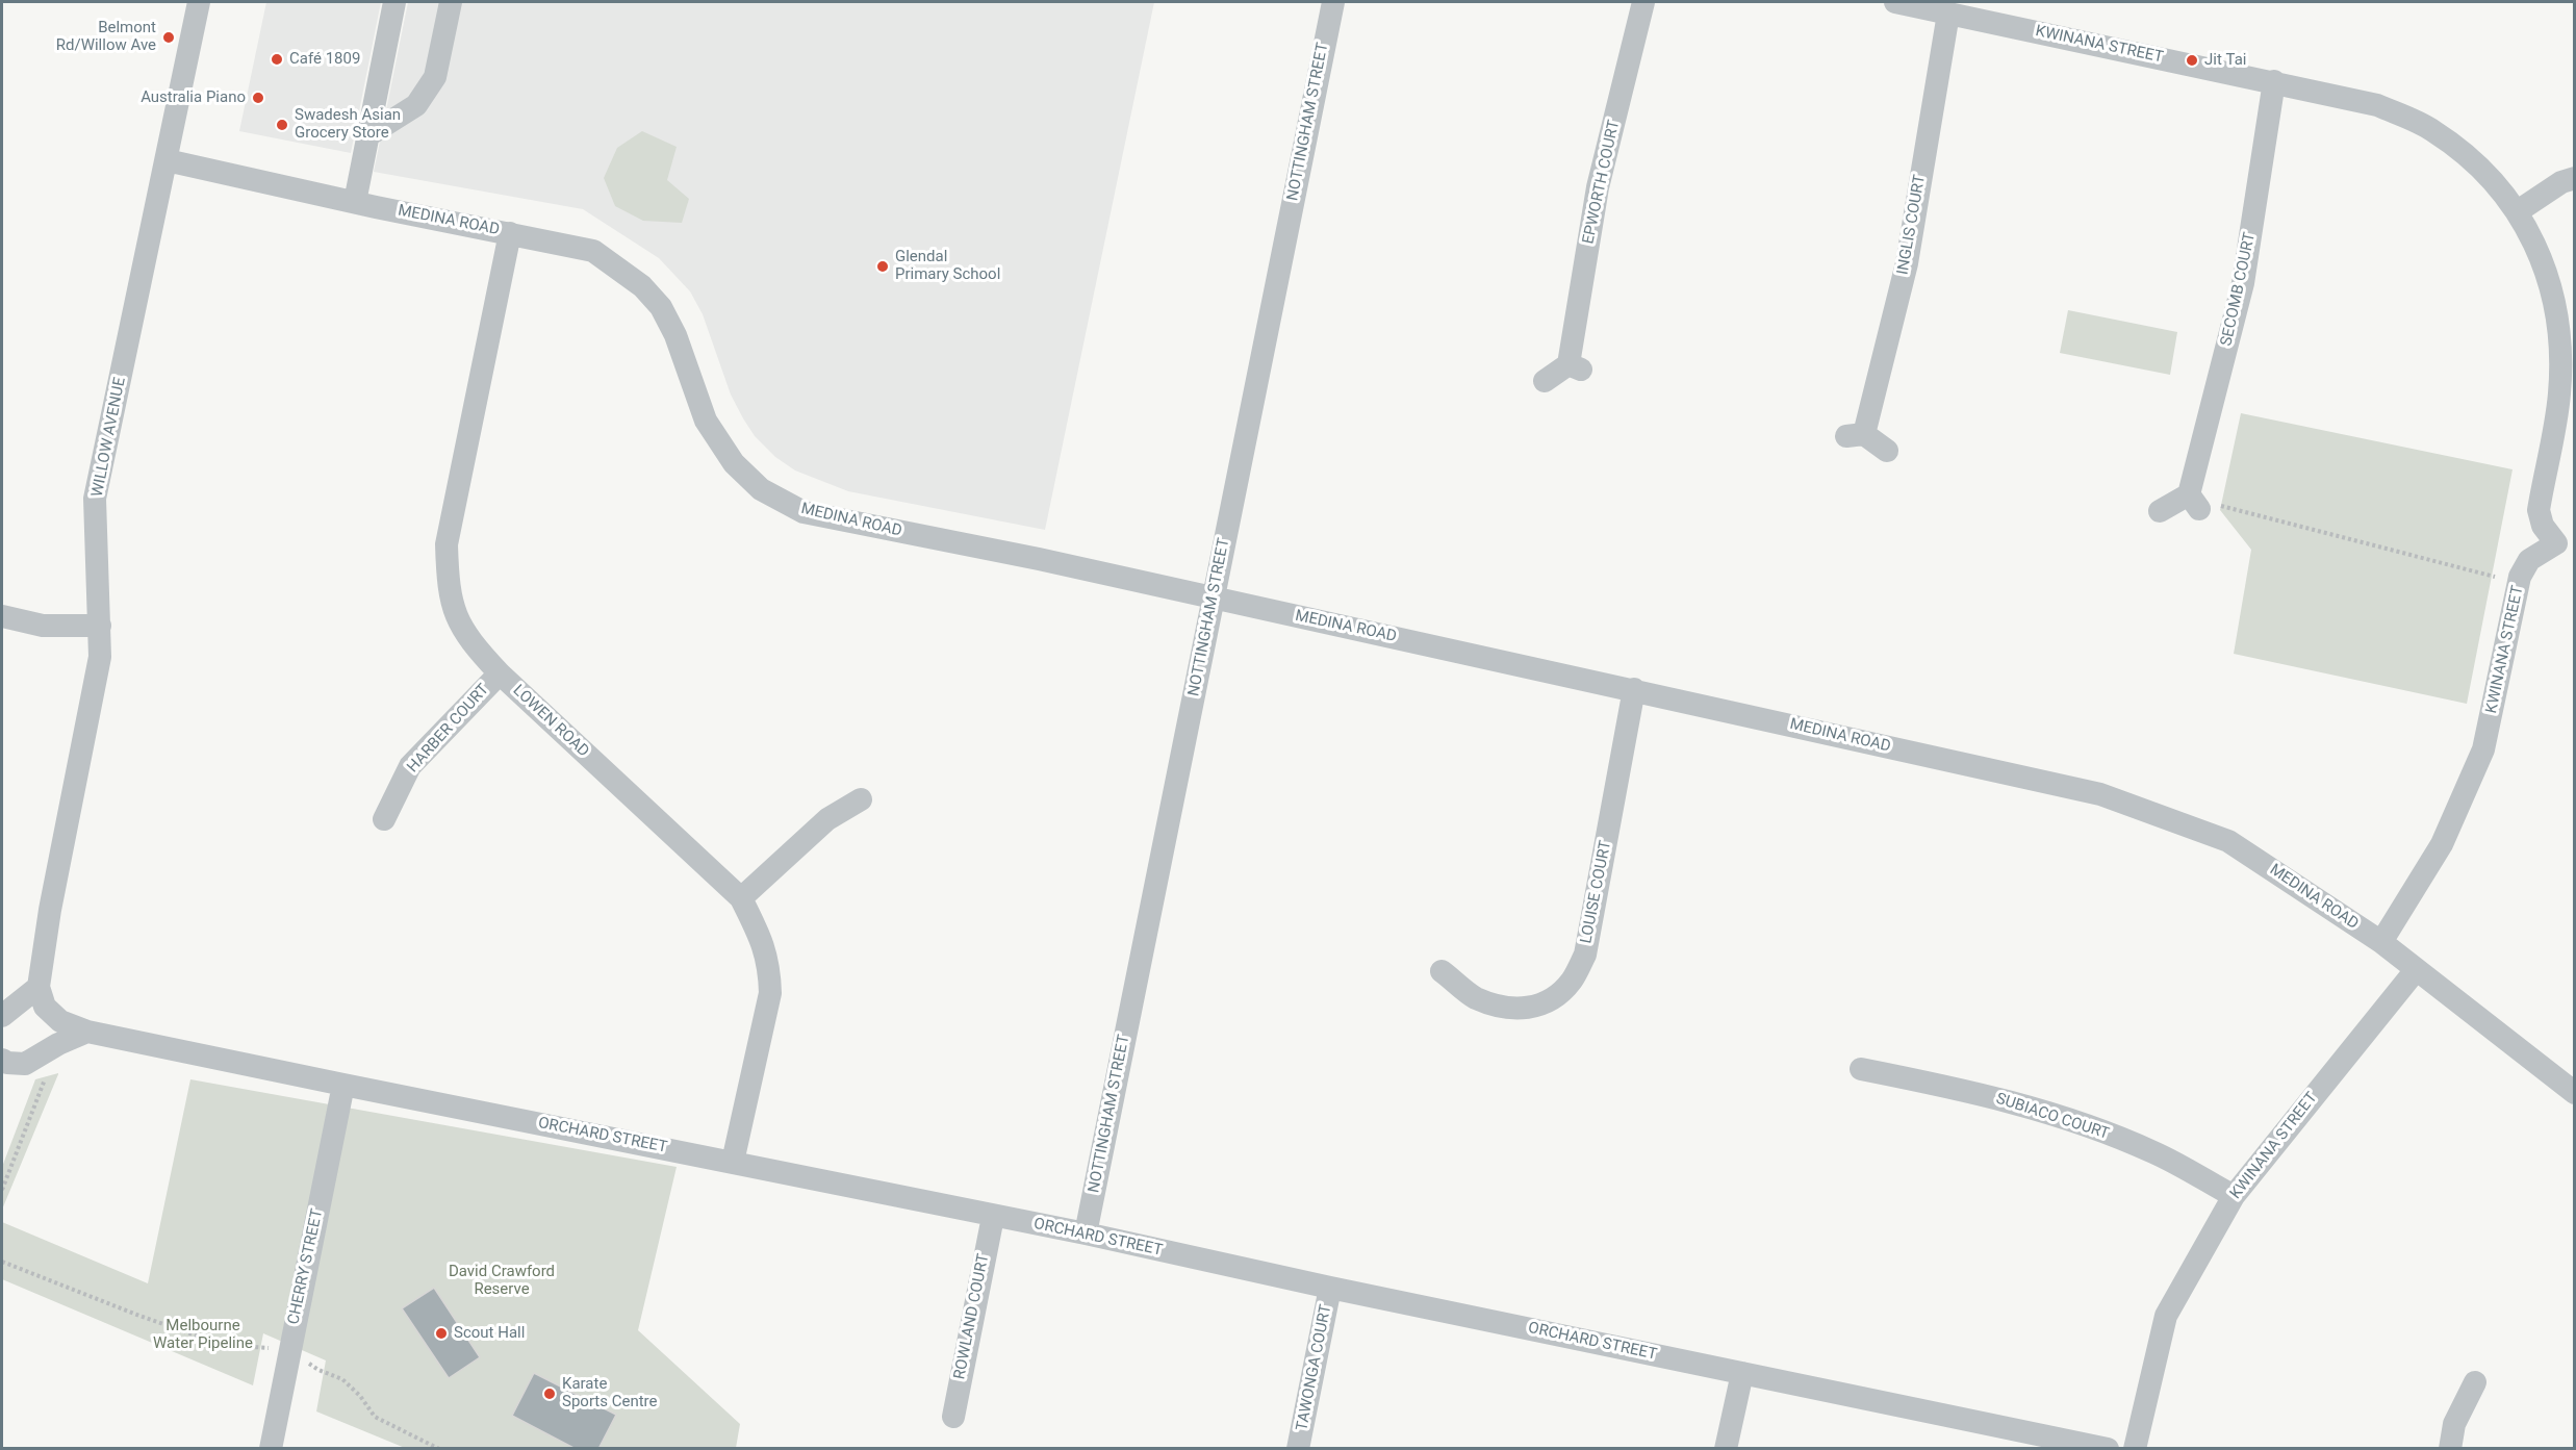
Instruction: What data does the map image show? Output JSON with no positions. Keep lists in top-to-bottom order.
{
  "streets": {
    "street": [
      "KWINANA STREET",
      "NOTTINGHAM STREET",
      "EPWORTH COURT",
      "MEDINA ROAD",
      "INGLIS COURT",
      "SECOMB COURT",
      "WILLOW AVENUE",
      "LOWEN ROAD",
      "HARBER COURT",
      "LOUISE COURT",
      "SUBIACO COURT",
      "ORCHARD STREET",
      "CHERRY STREET",
      "ROWLAND COURT",
      "TAWONGA COURT"
    ]
  },
  "crossings": [
    ["KWINANA STREET", "MEDINA ROAD"],
    ["KWINANA STREET", "INGLIS COURT"],
    ["KWINANA STREET", "SECOMB COURT"],
    ["KWINANA STREET", "SUBIACO COURT"],
    ["NOTTINGHAM STREET", "MEDINA ROAD"],
    ["NOTTINGHAM STREET", "ORCHARD STREET"],
    ["MEDINA ROAD", "WILLOW AVENUE"],
    ["MEDINA ROAD", "LOWEN ROAD"],
    ["MEDINA ROAD", "LOUISE COURT"],
    ["WILLOW AVENUE", "ORCHARD STREET"],
    ["LOWEN ROAD", "HARBER COURT"],
    ["LOWEN ROAD", "ORCHARD STREET"],
    ["ORCHARD STREET", "CHERRY STREET"],
    ["ORCHARD STREET", "ROWLAND COURT"],
    ["ORCHARD STREET", "TAWONGA COURT"]
  ],
  "parks": ["David Crawford Reserve", "Melbourne Water Pipeline"],
  "places": [
    "Belmont Rd/Willow Ave",
    "Café 1809",
    "Jit Tai",
    "Australia Piano",
    "Swadesh Asian Grocery Store",
    "Glendal Primary School",
    "Scout Hall",
    "Karate Sports Centre"
  ]
}
